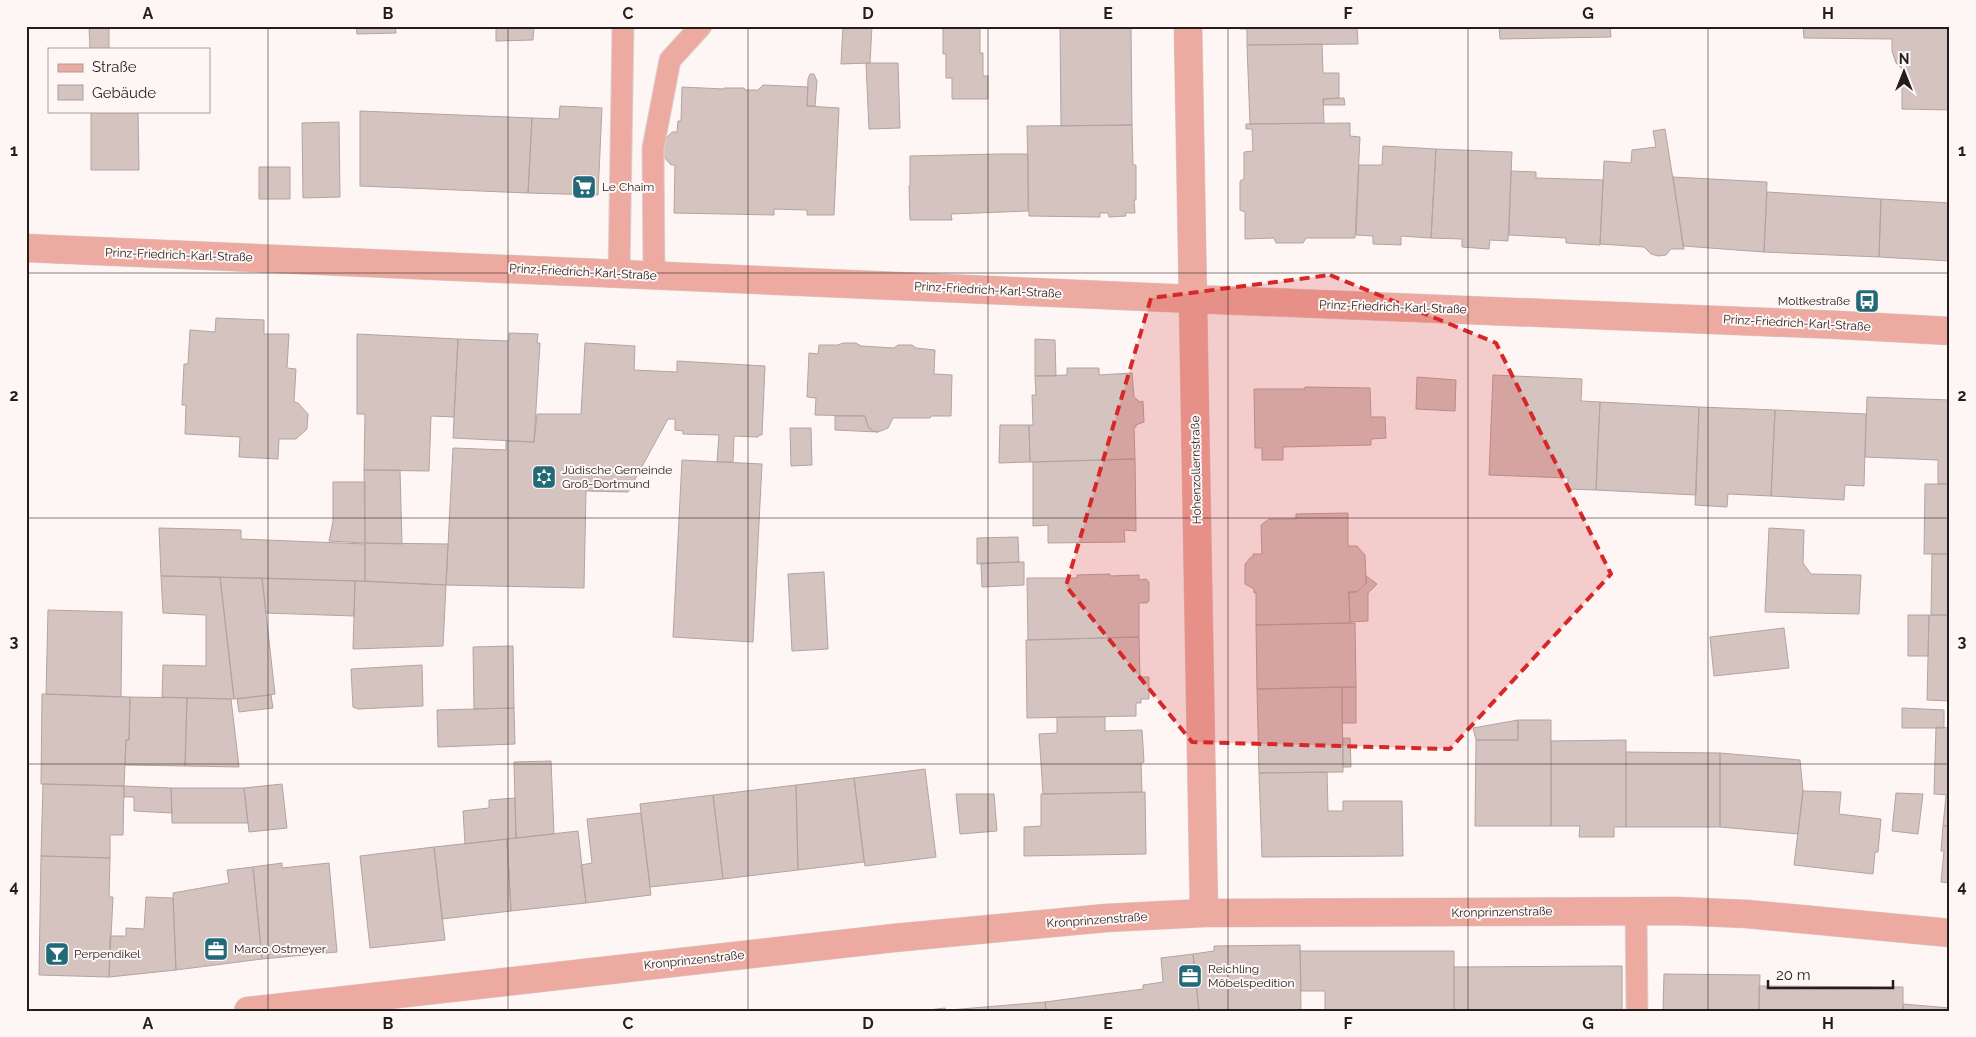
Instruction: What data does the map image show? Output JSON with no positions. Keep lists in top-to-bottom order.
{
  "streets": {
    "street": ["Prinz-Friedrich-Karl-Straße", "Hohenzollernstraße", "Kronprinzenstraße"]
  },
  "crossings": [
    ["Prinz-Friedrich-Karl-Straße", "Hohenzollernstraße"],
    ["Hohenzollernstraße", "Kronprinzenstraße"]
  ],
  "places": {
    "supermarket": ["Le Chaim"],
    "bus stop": ["Moltkestraße"],
    "synagogue": ["Jüdische Gemeinde Groß-Dortmund"],
    "office": ["Marco Ostmeyer", "Reichling Möbelspedition"],
    "bar": ["Perpendikel"]
  },
  "legend": ["Straße", "Gebäude"],
  "scale_bar": "20 m",
  "north": "top",
  "grid": {
    "columns": [
      "A",
      "B",
      "C",
      "D",
      "E",
      "F",
      "G",
      "H"
    ],
    "rows": [
      "1",
      "2",
      "3",
      "4"
    ]
  }
}
